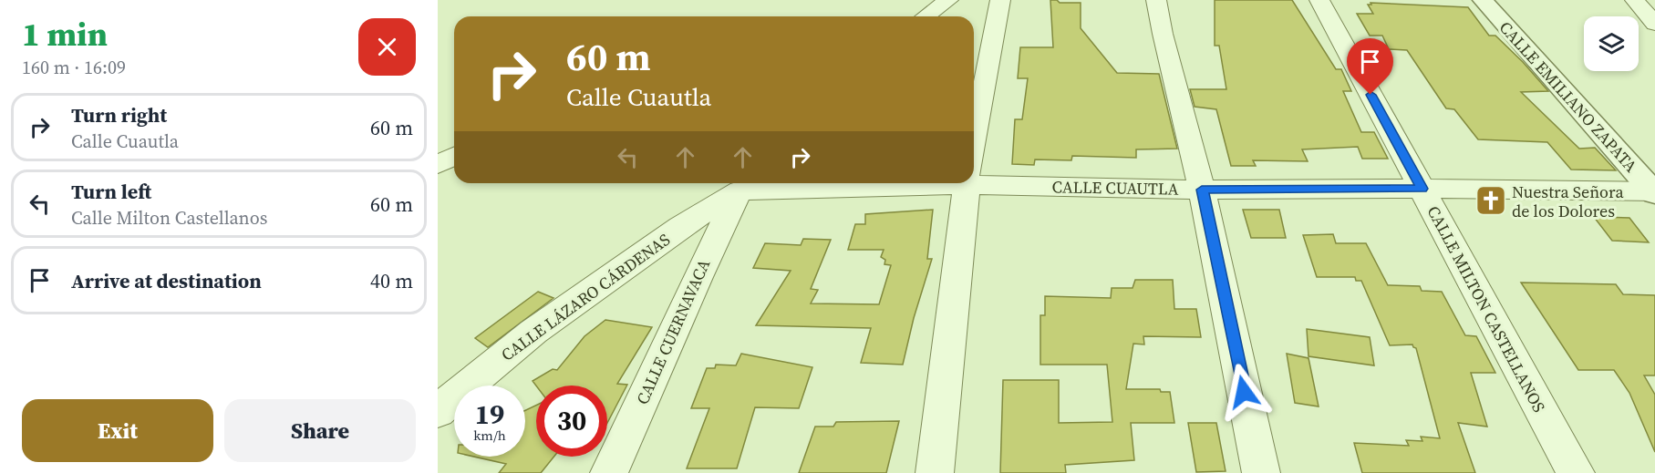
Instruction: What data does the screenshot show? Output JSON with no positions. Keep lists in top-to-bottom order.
{
  "streets": {
    "street": [
      "CALLE EMILIANO ZAPATA",
      "CALLE CUAUTLA",
      "CALLE LÁZARO CÁRDENAS",
      "CALLE MILTON CASTELLANOS",
      "CALLE CUERNAVACA"
    ]
  },
  "crossings": [
    ["CALLE EMILIANO ZAPATA", "CALLE CUAUTLA"],
    ["CALLE CUAUTLA", "CALLE LÁZARO CÁRDENAS"],
    ["CALLE CUAUTLA", "CALLE MILTON CASTELLANOS"],
    ["CALLE CUAUTLA", "CALLE CUERNAVACA"],
    ["CALLE LÁZARO CÁRDENAS", "CALLE CUERNAVACA"]
  ],
  "places": {
    "church": ["Nuestra Señora de los Dolores"]
  },
  "page": {
    "heading": ["1 min", "160 m · 16:09"],
    "turn": ["60 m", "Calle Cuautla"],
    "list": [
      {
        "name": "Turn right",
        "note": "Calle Cuautla",
        "value": "60 m"
      },
      {
        "name": "Turn left",
        "note": "Calle Milton Castellanos",
        "value": "60 m"
      },
      {
        "name": "Arrive at destination",
        "value": "40 m"
      }
    ],
    "speed": "19 km/h",
    "limit": "30",
    "buttons": ["Exit", "Share"]
  }
}
